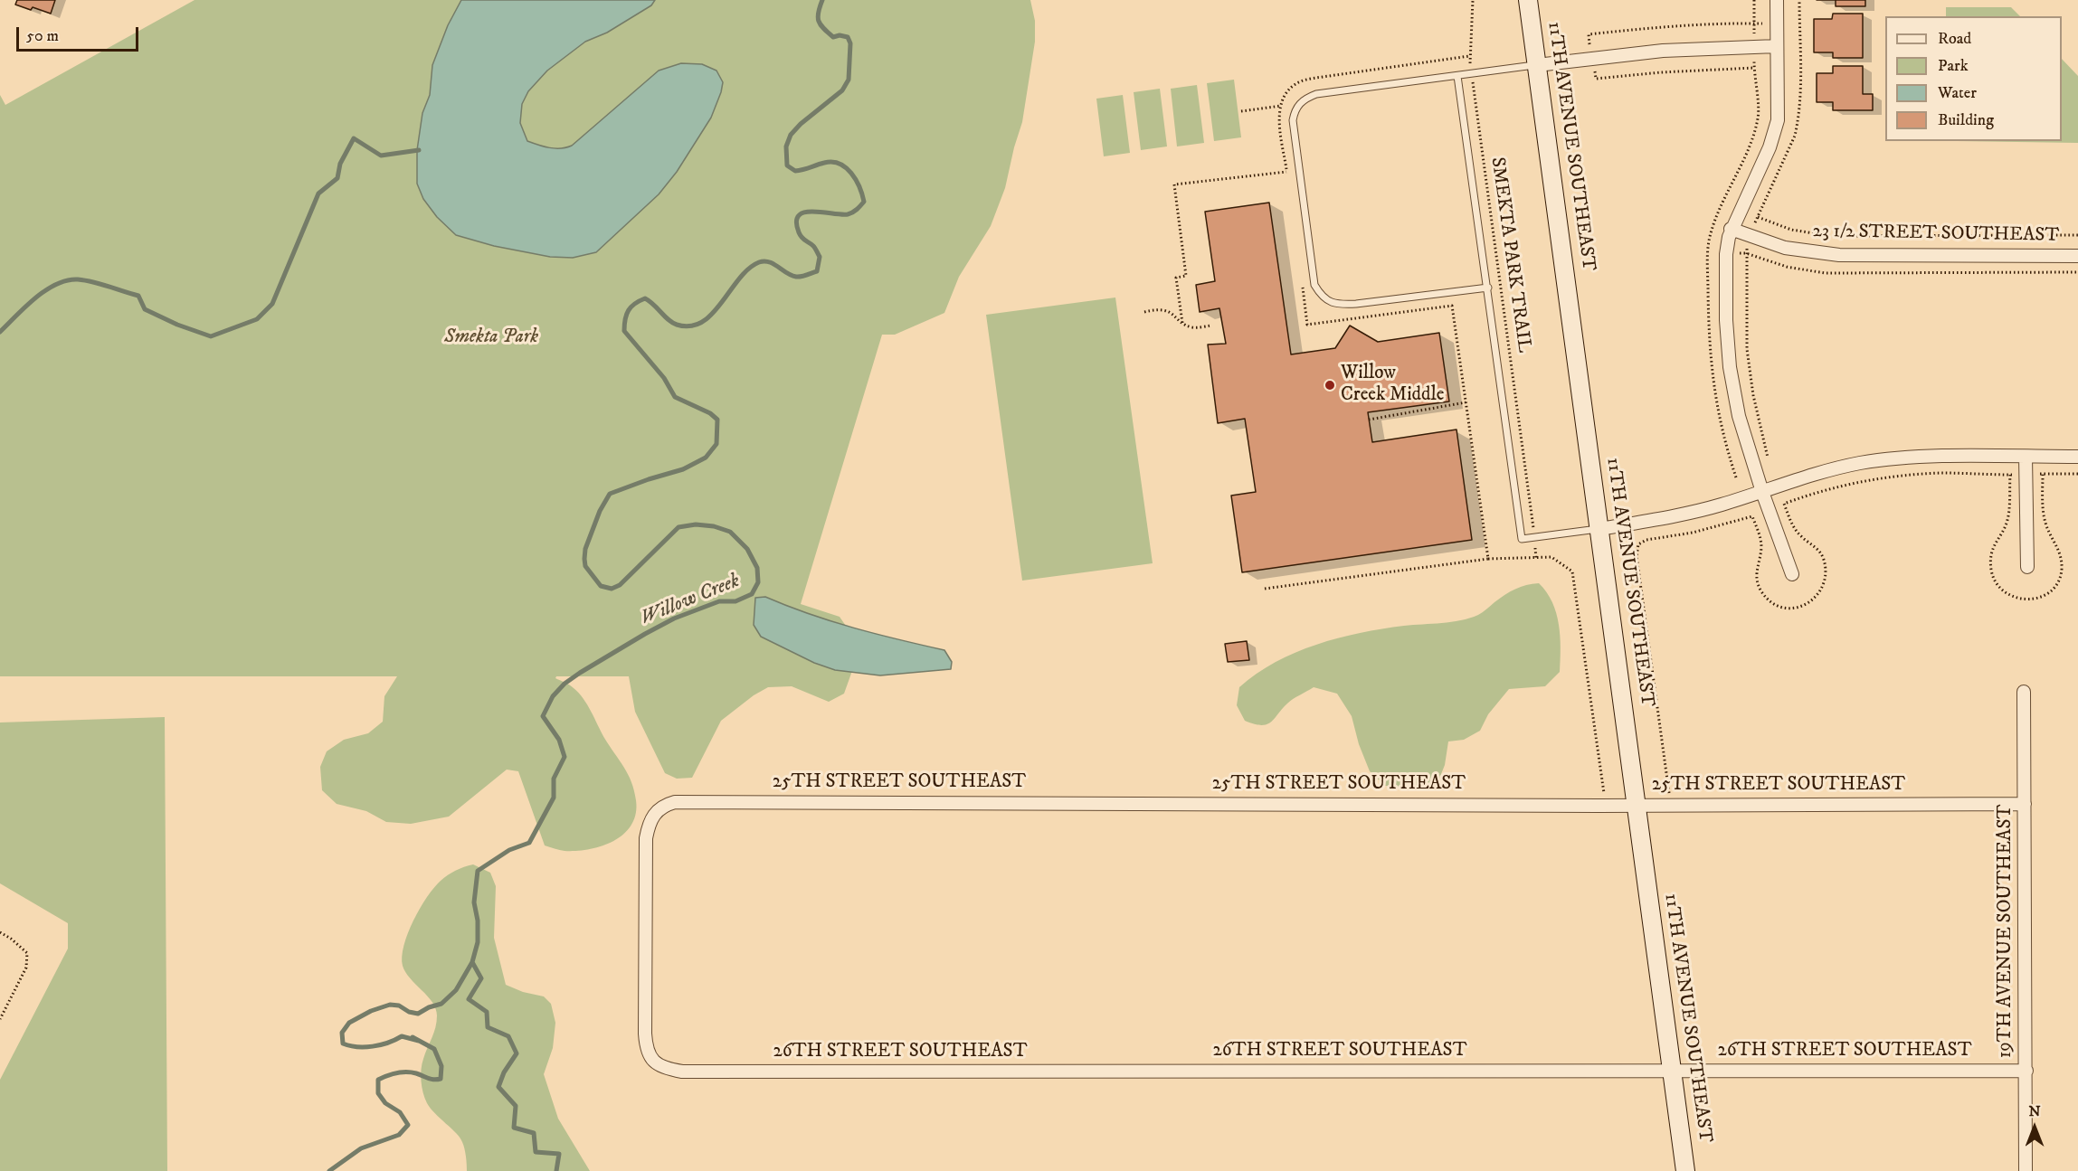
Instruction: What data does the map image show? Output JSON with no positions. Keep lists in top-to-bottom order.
{
  "streets": {
    "main road": ["11TH AVENUE SOUTHEAST"],
    "street": [
      "23 1/2 STREET SOUTHEAST",
      "25TH STREET SOUTHEAST",
      "19TH AVENUE SOUTHEAST",
      "26TH STREET SOUTHEAST"
    ],
    "path": ["SMEKTA PARK TRAIL"]
  },
  "crossings": [
    ["11TH AVENUE SOUTHEAST", "25TH STREET SOUTHEAST"],
    ["11TH AVENUE SOUTHEAST", "26TH STREET SOUTHEAST"],
    ["25TH STREET SOUTHEAST", "19TH AVENUE SOUTHEAST"],
    ["25TH STREET SOUTHEAST", "26TH STREET SOUTHEAST"],
    ["19TH AVENUE SOUTHEAST", "26TH STREET SOUTHEAST"]
  ],
  "water": ["Willow Creek"],
  "parks": ["Smekta Park"],
  "places": ["Willow Creek Middle"],
  "legend": [
    "Road",
    "Park",
    "Water",
    "Building"
  ],
  "scale_bar": "50 m",
  "north": "top"
}
